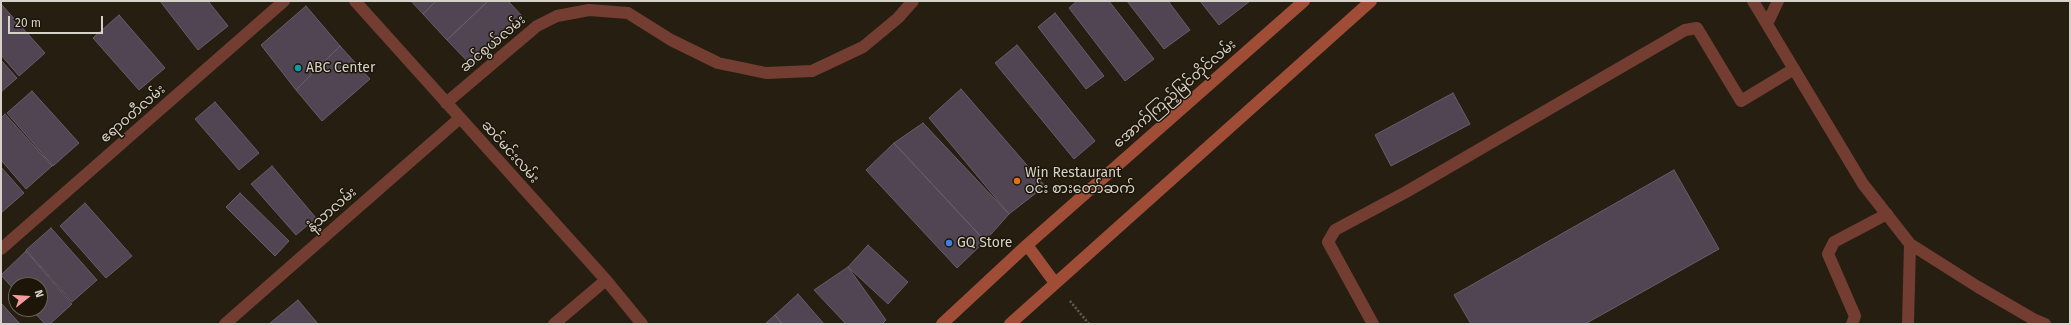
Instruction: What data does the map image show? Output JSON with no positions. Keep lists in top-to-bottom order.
{
  "streets": {
    "main road": ["အောက်ကြည့်မြင်တိုင်လမ်း"],
    "street": [
      "ဆင်စွယ်လမ်း",
      "ဧရာဝတီလမ်း",
      "ဆင်မင်းလမ်း",
      "နံ့သာလမ်း"
    ]
  },
  "crossings": [
    ["ဆင်စွယ်လမ်း", "ဆင်မင်းလမ်း"],
    ["ဆင်မင်းလမ်း", "နံ့သာလမ်း"]
  ],
  "places": ["ABC Center", "Win Restaurant ဝင်း စားတော်ဆက်", "GQ Store"],
  "scale_bar": "20 m",
  "north": "right"
}
